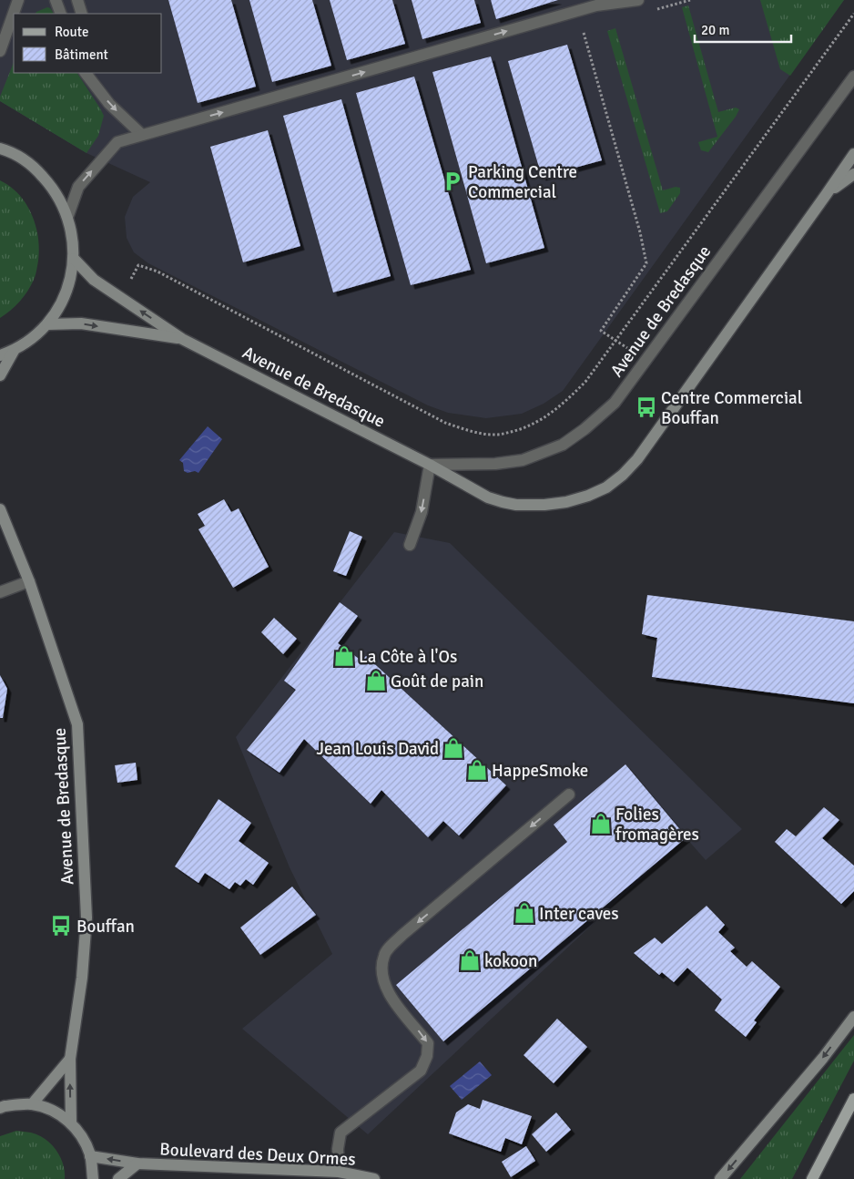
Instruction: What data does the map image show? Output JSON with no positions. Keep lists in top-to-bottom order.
{
  "streets": {
    "street": ["Avenue de Bredasque", "Boulevard des Deux Ormes"]
  },
  "places": {
    "parking": ["Parking Centre Commercial"],
    "bus stop": ["Centre Commercial Bouffan", "Bouffan"],
    "shop": [
      "La Côte à l'Os",
      "Goût de pain",
      "Jean Louis David",
      "HappeSmoke",
      "Folies fromagères",
      "Inter caves",
      "kokoon"
    ]
  },
  "legend": ["Route", "Bâtiment"],
  "scale_bar": "20 m"
}
